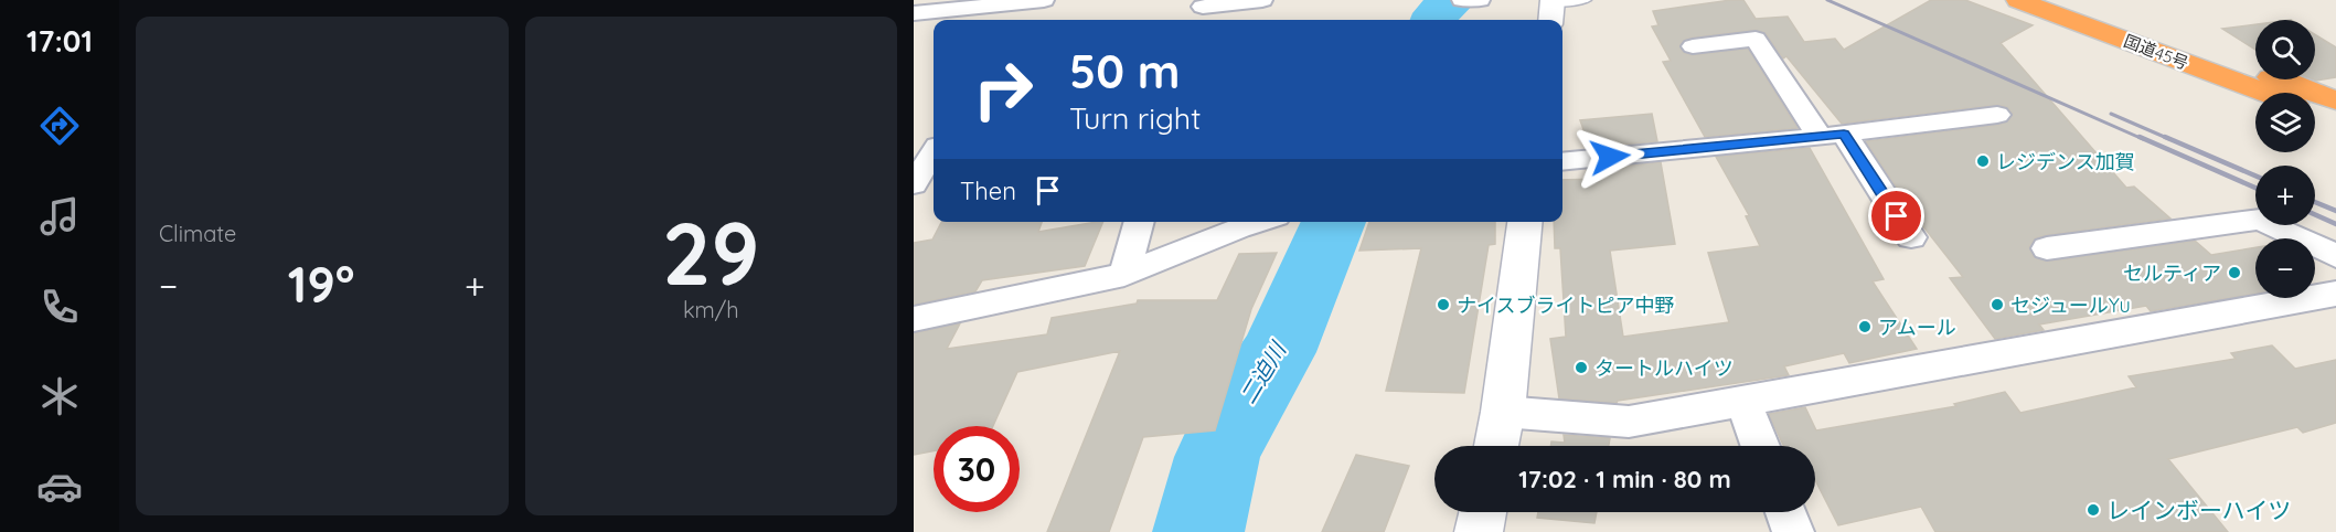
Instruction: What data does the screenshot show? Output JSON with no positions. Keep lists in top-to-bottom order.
{
  "streets": {
    "highway": ["国道45号"]
  },
  "water": ["二迫川"],
  "places": [
    "レジデンス加賀",
    "セルティア",
    "ナイスブライトピア中野",
    "セジュールYu",
    "アムール",
    "タートルハイツ",
    "レインボーハイツ"
  ],
  "page": {
    "tabs": "17:01",
    "tile": [
      "Climate",
      ["29", "km/h"]
    ],
    "map_buttons": ["+", "−"],
    "turn": ["50 m", "Turn right"],
    "then": "Then",
    "heat": ["−", "19°", "+"],
    "limit": "30",
    "trip": "17:02 · 1 min · 80 m"
  }
}
